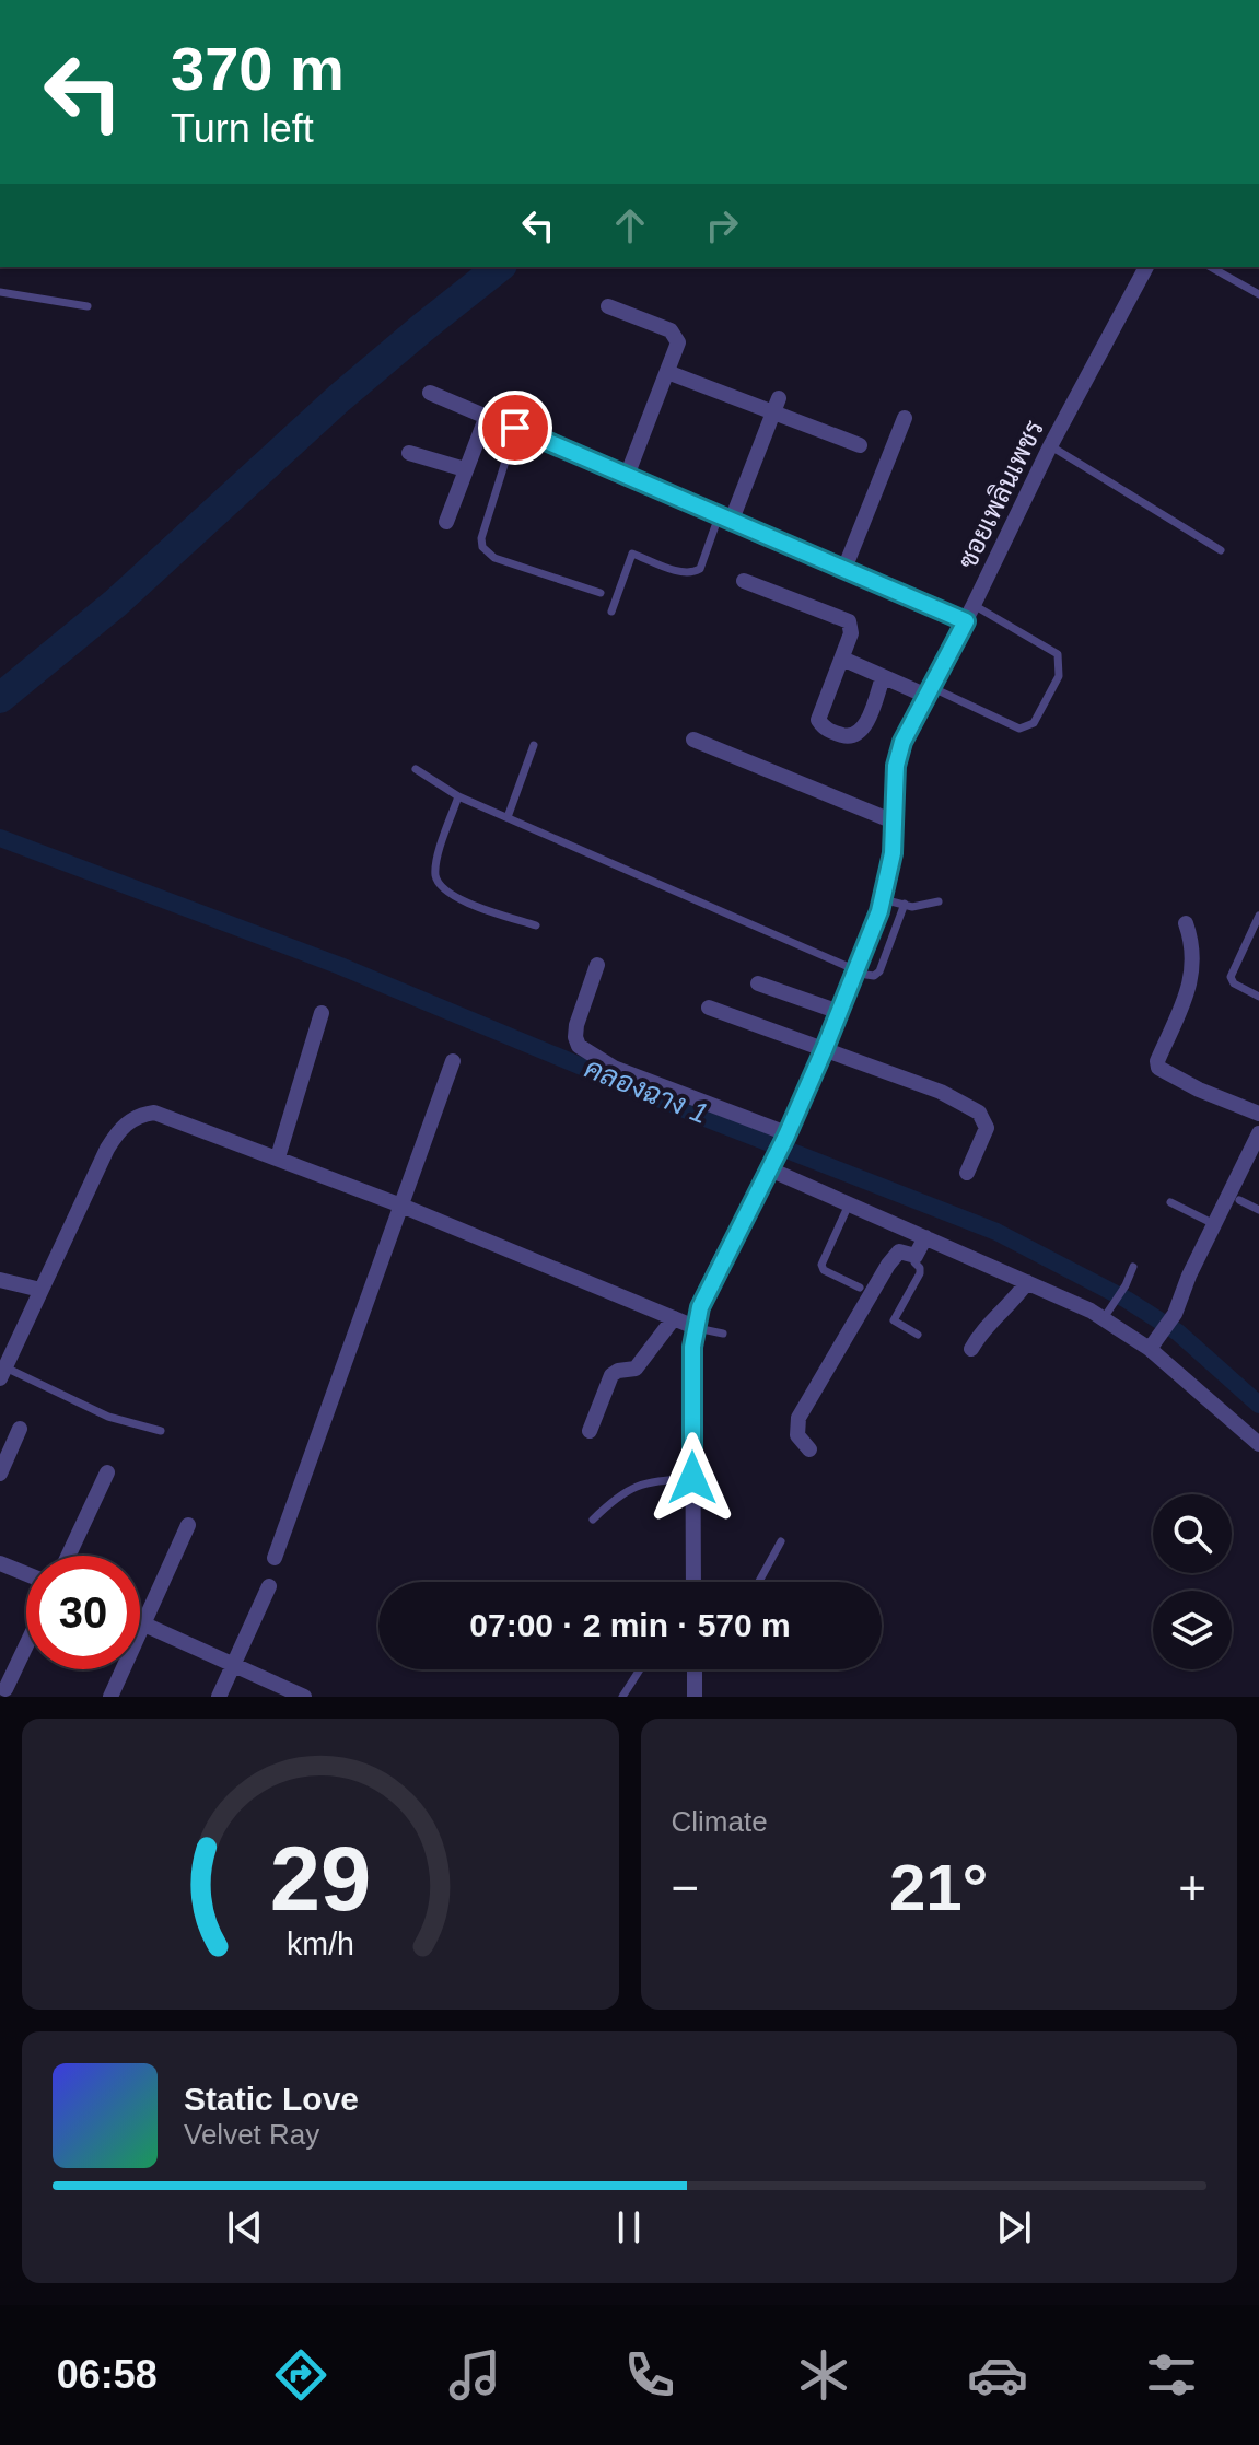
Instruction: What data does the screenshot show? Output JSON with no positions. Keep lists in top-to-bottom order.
{
  "streets": {
    "street": ["ซอยเพลินเพชร"]
  },
  "water": ["คลองฉาง 1"],
  "page": {
    "turn": ["370 m", "Turn left"],
    "limit": "30",
    "trip": "07:00 · 2 min · 570 m",
    "tile": "Climate",
    "heat": ["−", "21°", "+"],
    "song": ["Static Love", "Velvet Ray"],
    "tabs": "06:58",
    "gauge": ["29", "km/h"]
  }
}
